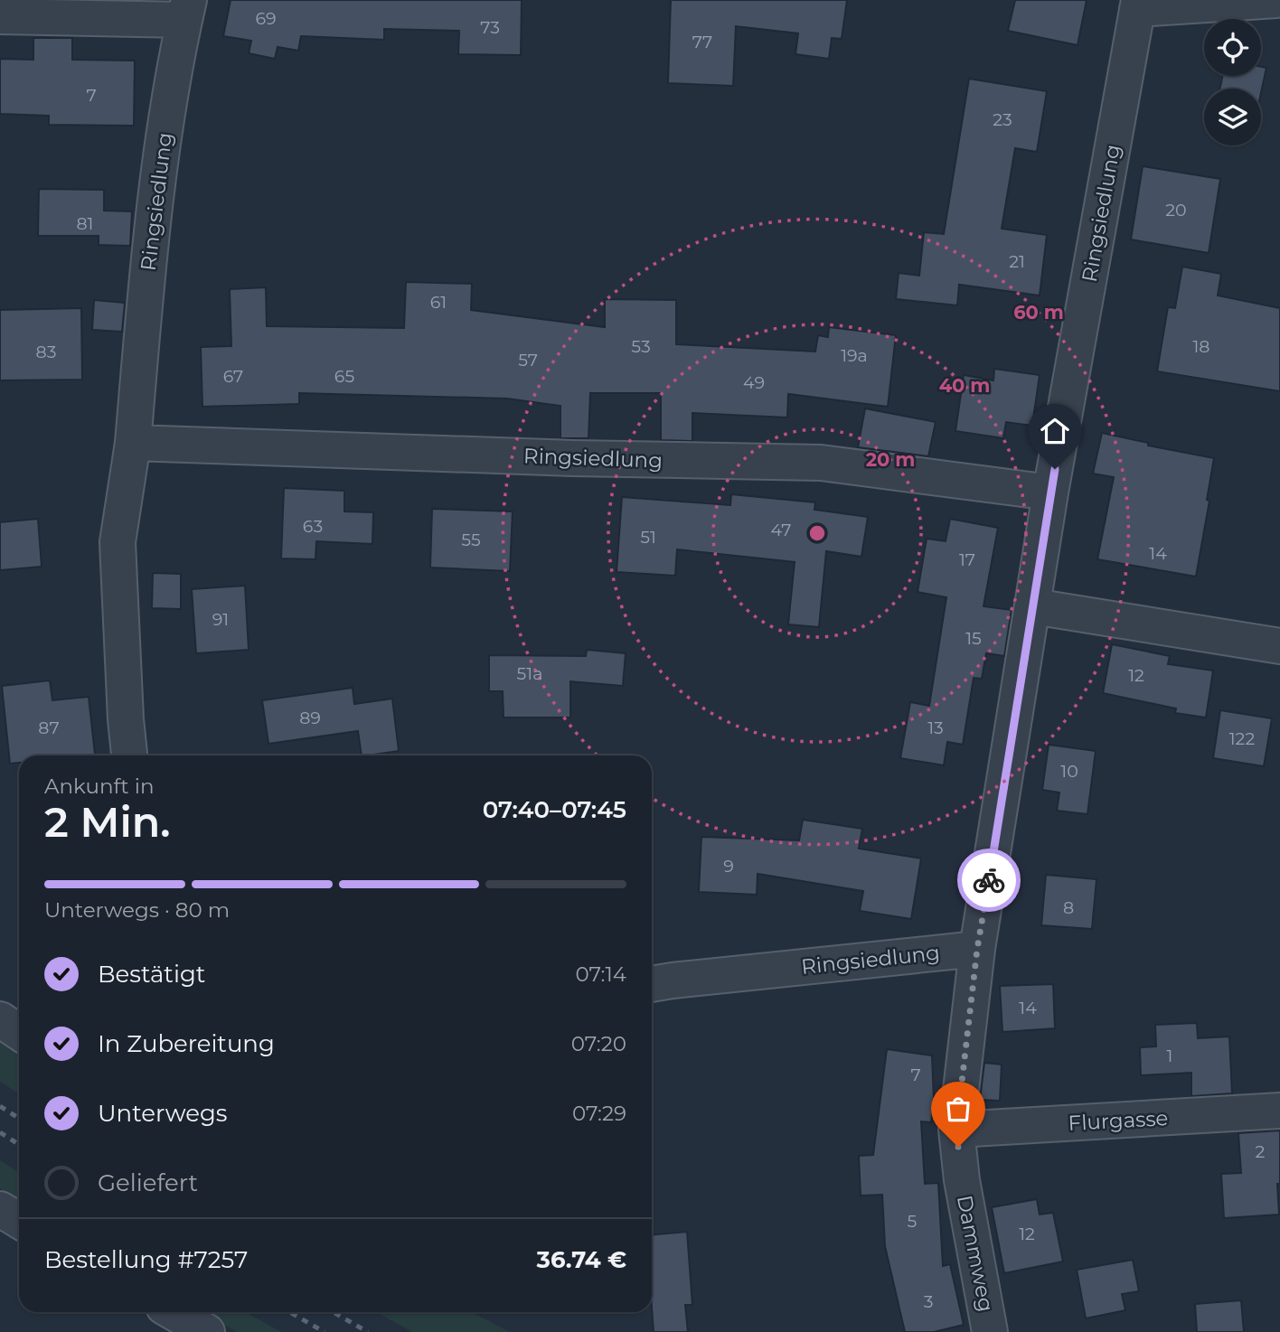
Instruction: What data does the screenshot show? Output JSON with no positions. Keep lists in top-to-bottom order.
{
  "streets": {
    "street": ["Ringsiedlung", "Flurgasse", "Dammweg"]
  },
  "crossings": [
    ["Ringsiedlung", "Dammweg"],
    ["Flurgasse", "Dammweg"]
  ],
  "house_numbers": [
    "69",
    "73",
    "77",
    "7",
    "23",
    "20",
    "81",
    "21",
    "61",
    "53",
    "18",
    "83",
    "19a",
    "57",
    "67",
    "65",
    "49",
    "63",
    "47",
    "51",
    "55",
    "14",
    "17",
    "91",
    "15",
    "51a",
    "12",
    "89",
    "87",
    "13",
    "122",
    "10",
    "9",
    "8",
    "14",
    "1",
    "7",
    "2",
    "5",
    "12",
    "3"
  ],
  "page": {
    "heading": ["2 Min.", "Ankunft in", "07:40–07:45"],
    "panel": ["Bestellung #7257", "36.74 €"],
    "bar": "Unterwegs · 80 m",
    "list": [
      ["Bestätigt", "07:14"],
      ["In Zubereitung", "07:20"],
      ["Unterwegs", "07:29"],
      "Geliefert"
    ]
  },
  "rings": ["60 m", "40 m", "20 m"]
}
